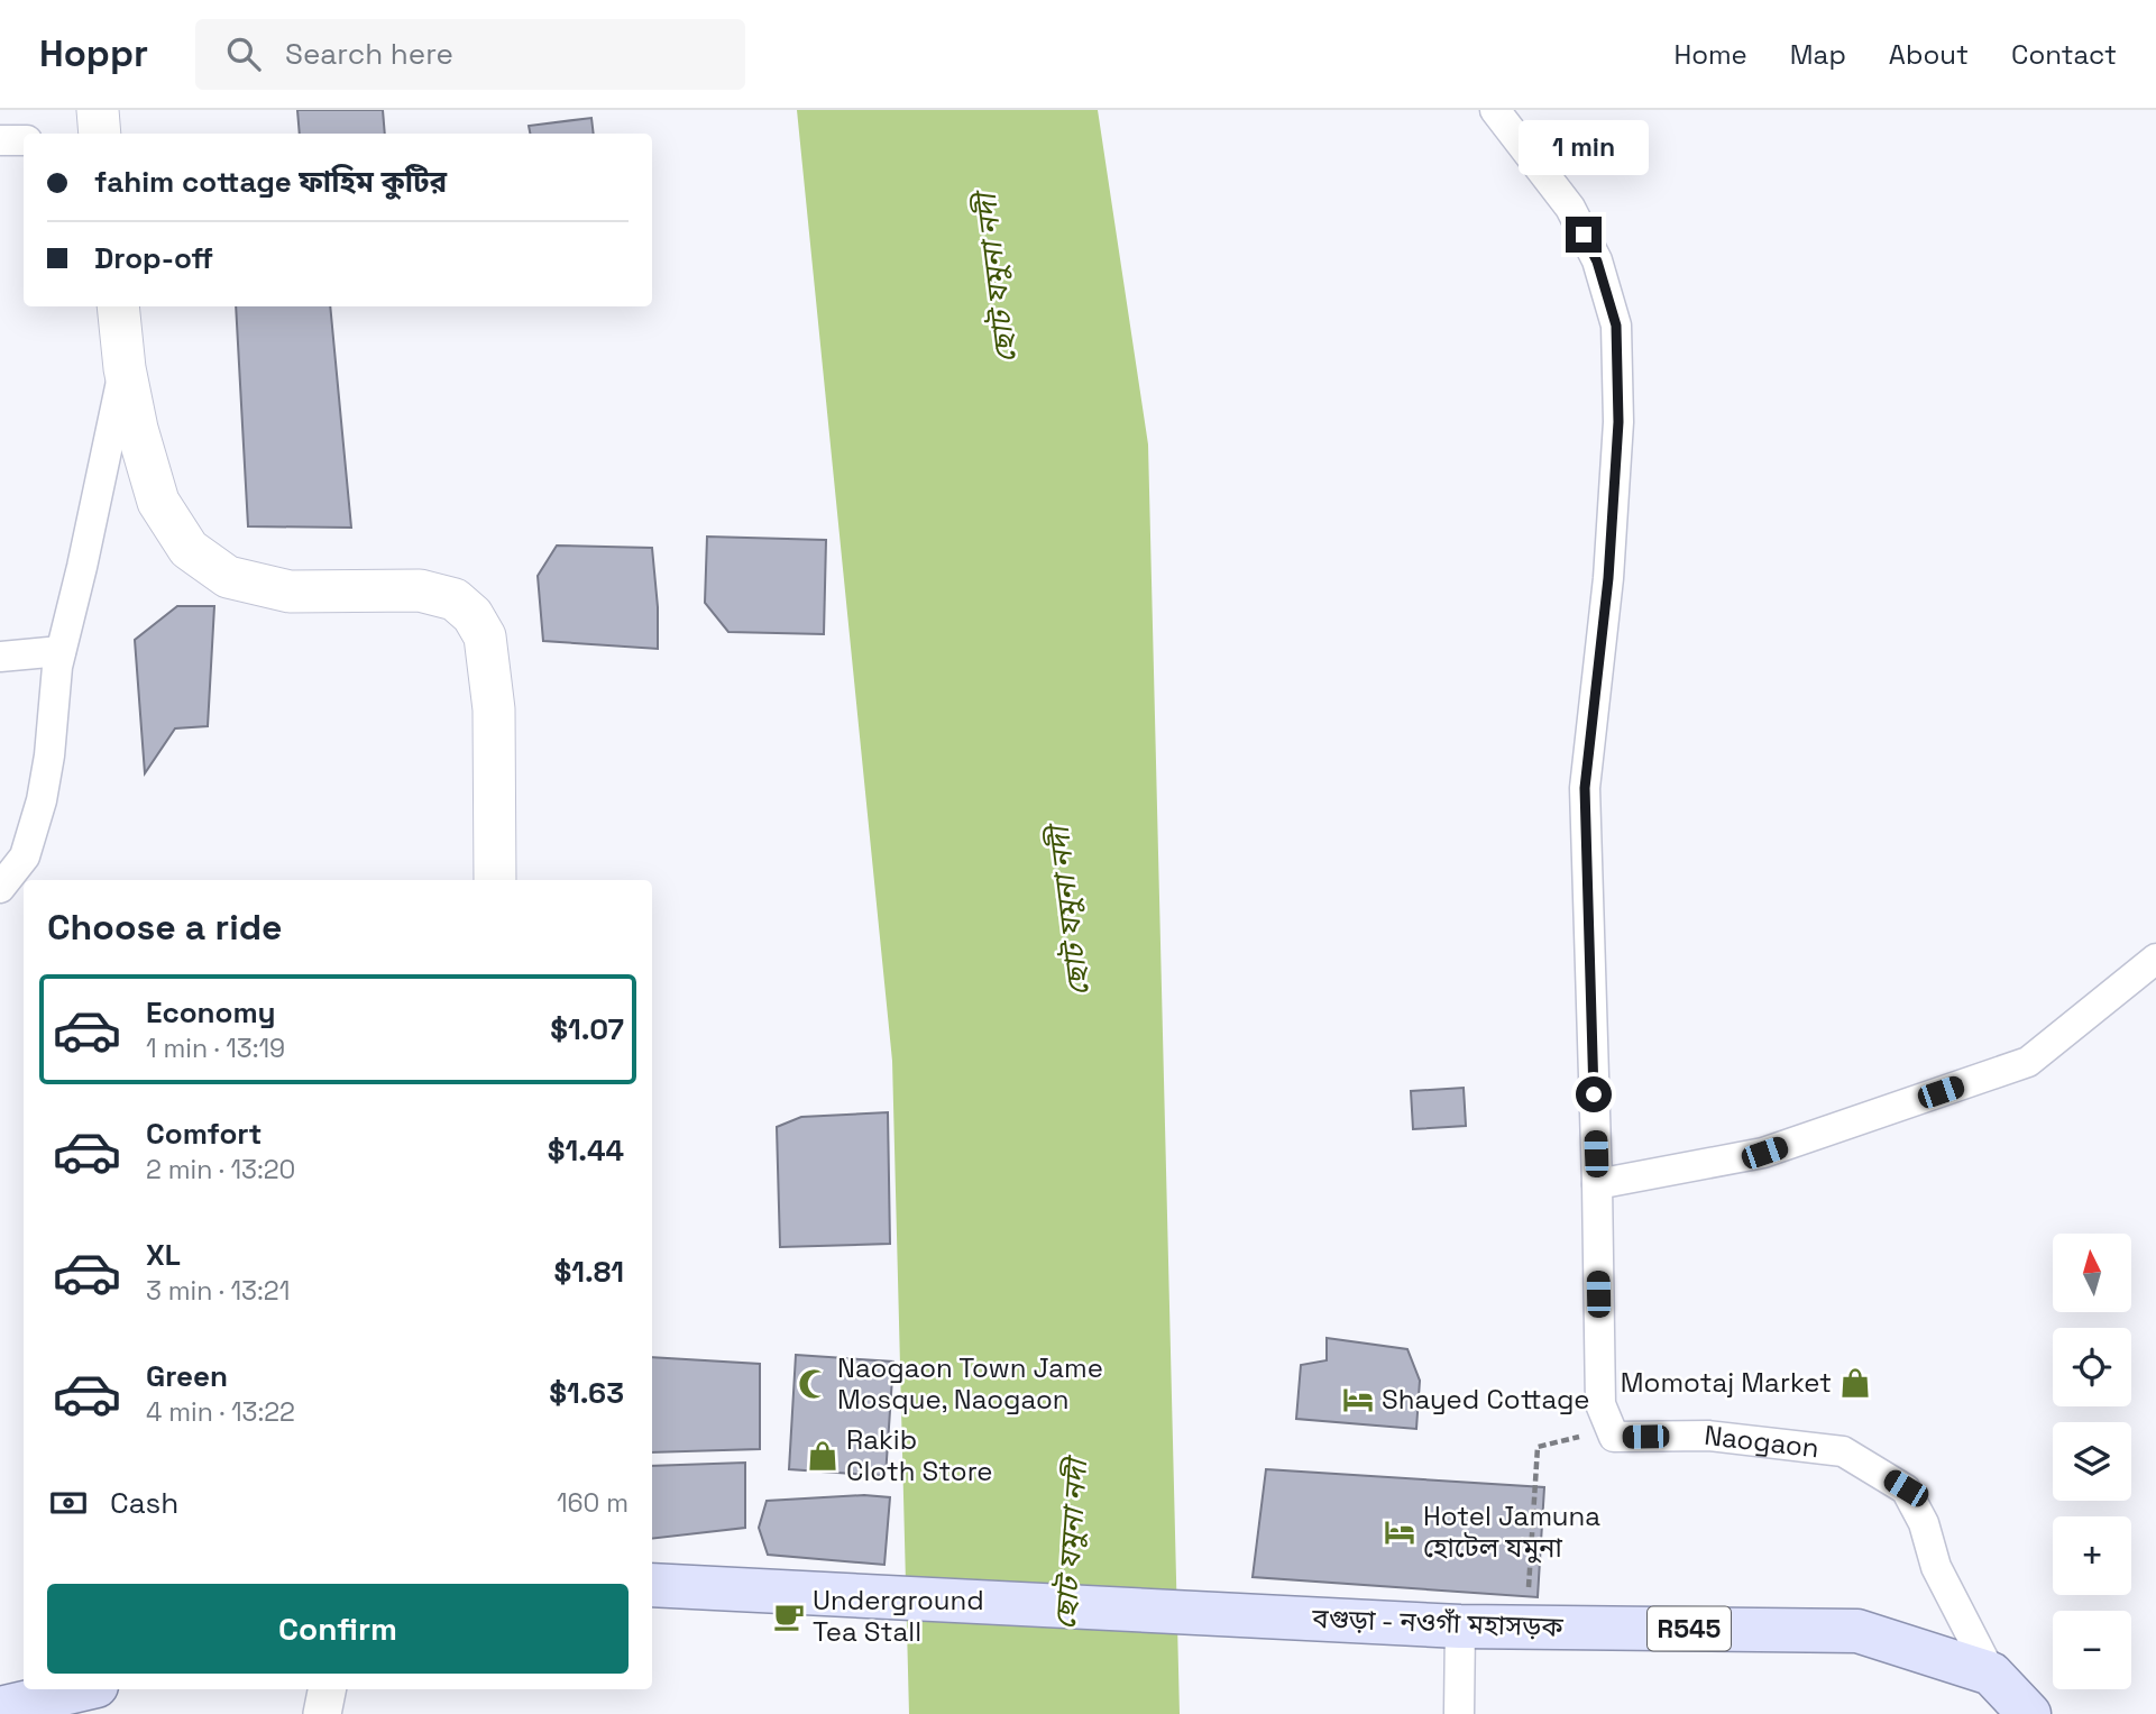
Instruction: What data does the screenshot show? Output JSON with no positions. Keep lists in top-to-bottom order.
{
  "streets": {
    "main road": ["বগুড়া - নওগাঁ মহাসড়ক", "R545"],
    "street": ["Naogaon"]
  },
  "crossings": [
    ["Naogaon", "বগুড়া - নওগাঁ মহাসড়ক"]
  ],
  "water": ["ছোট যমুনা নদী"],
  "places": {
    "shop": ["Momotaj Market", "Rakib Cloth Store"],
    "mosque": ["Naogaon Town Jame Mosque, Naogaon"],
    "hotel": ["Shayed Cottage", "Hotel Jamuna হোটেল যমুনা"],
    "cafe": ["Underground Tea Stall"]
  },
  "north": "top",
  "page": {
    "header": "Hoppr",
    "search": "Search here",
    "nav": [
      "Home",
      "Map",
      "About",
      "Contact"
    ],
    "bubble": "1 min",
    "banner": ["fahim cottage ফাহিম কুটির", "Drop-off"],
    "heading": "Choose a ride",
    "list": [
      {
        "name": "Economy",
        "note": "1 min · 13:19",
        "value": "$1.07"
      },
      {
        "name": "Comfort",
        "note": "2 min · 13:20",
        "value": "$1.44"
      },
      {
        "name": "XL",
        "note": "3 min · 13:21",
        "value": "$1.81"
      },
      {
        "name": "Green",
        "note": "4 min · 13:22",
        "value": "$1.63"
      }
    ],
    "map_buttons": ["+", "−"],
    "pay": ["Cash", "160 m"],
    "buttons": "Confirm"
  }
}
